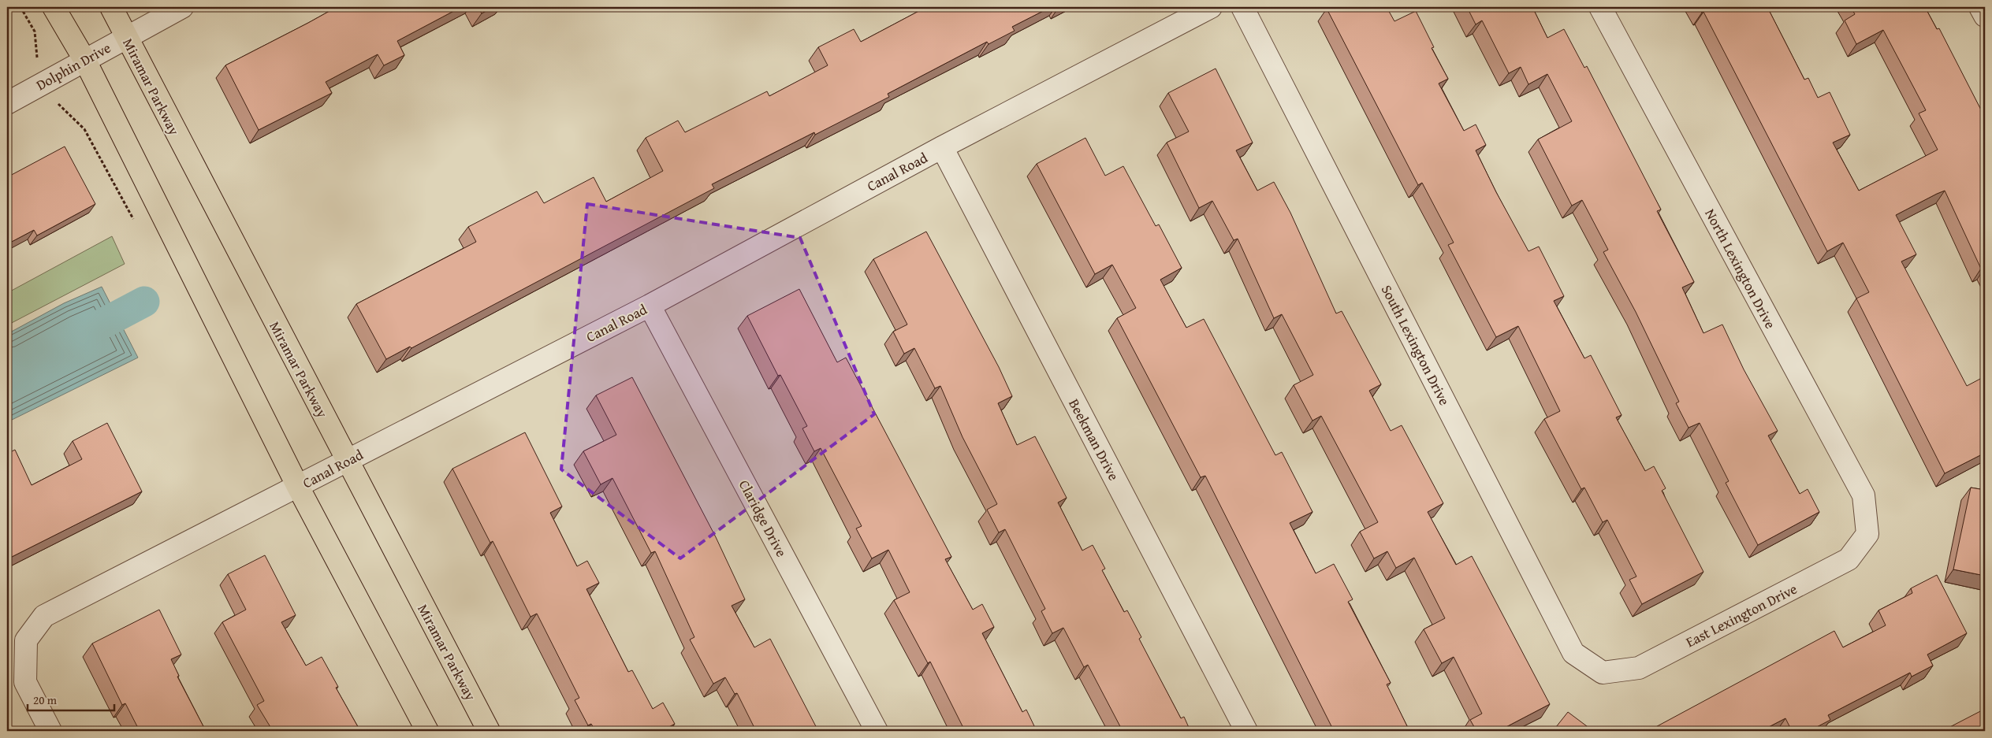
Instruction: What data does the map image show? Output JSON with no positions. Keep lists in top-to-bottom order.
{
  "streets": {
    "main road": ["Miramar Parkway"],
    "street": [
      "Dolphin Drive",
      "Canal Road",
      "North Lexington Drive",
      "South Lexington Drive",
      "Beekman Drive",
      "Claridge Drive",
      "East Lexington Drive"
    ]
  },
  "crossings": [
    ["Dolphin Drive", "Miramar Parkway"],
    ["Miramar Parkway", "Canal Road"],
    ["Canal Road", "Beekman Drive"],
    ["Canal Road", "Claridge Drive"],
    ["North Lexington Drive", "East Lexington Drive"],
    ["South Lexington Drive", "East Lexington Drive"]
  ],
  "scale_bar": "20 m"
}
